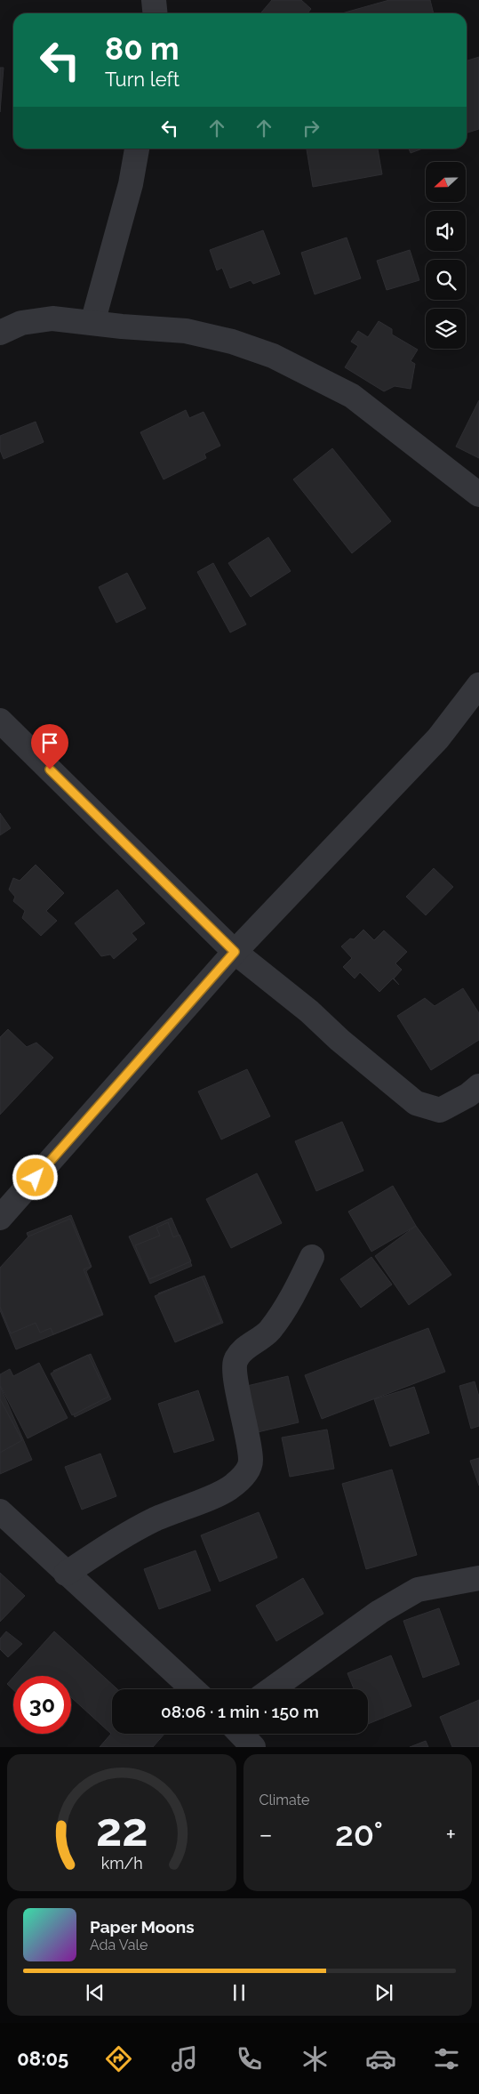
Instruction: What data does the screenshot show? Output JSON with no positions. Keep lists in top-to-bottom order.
{
  "north": "left",
  "page": {
    "turn": ["80 m", "Turn left"],
    "limit": "30",
    "trip": "08:06 · 1 min · 150 m",
    "tile": "Climate",
    "heat": ["−", "20°", "+"],
    "song": ["Paper Moons", "Ada Vale"],
    "tabs": "08:05",
    "gauge": ["22", "km/h"]
  }
}
